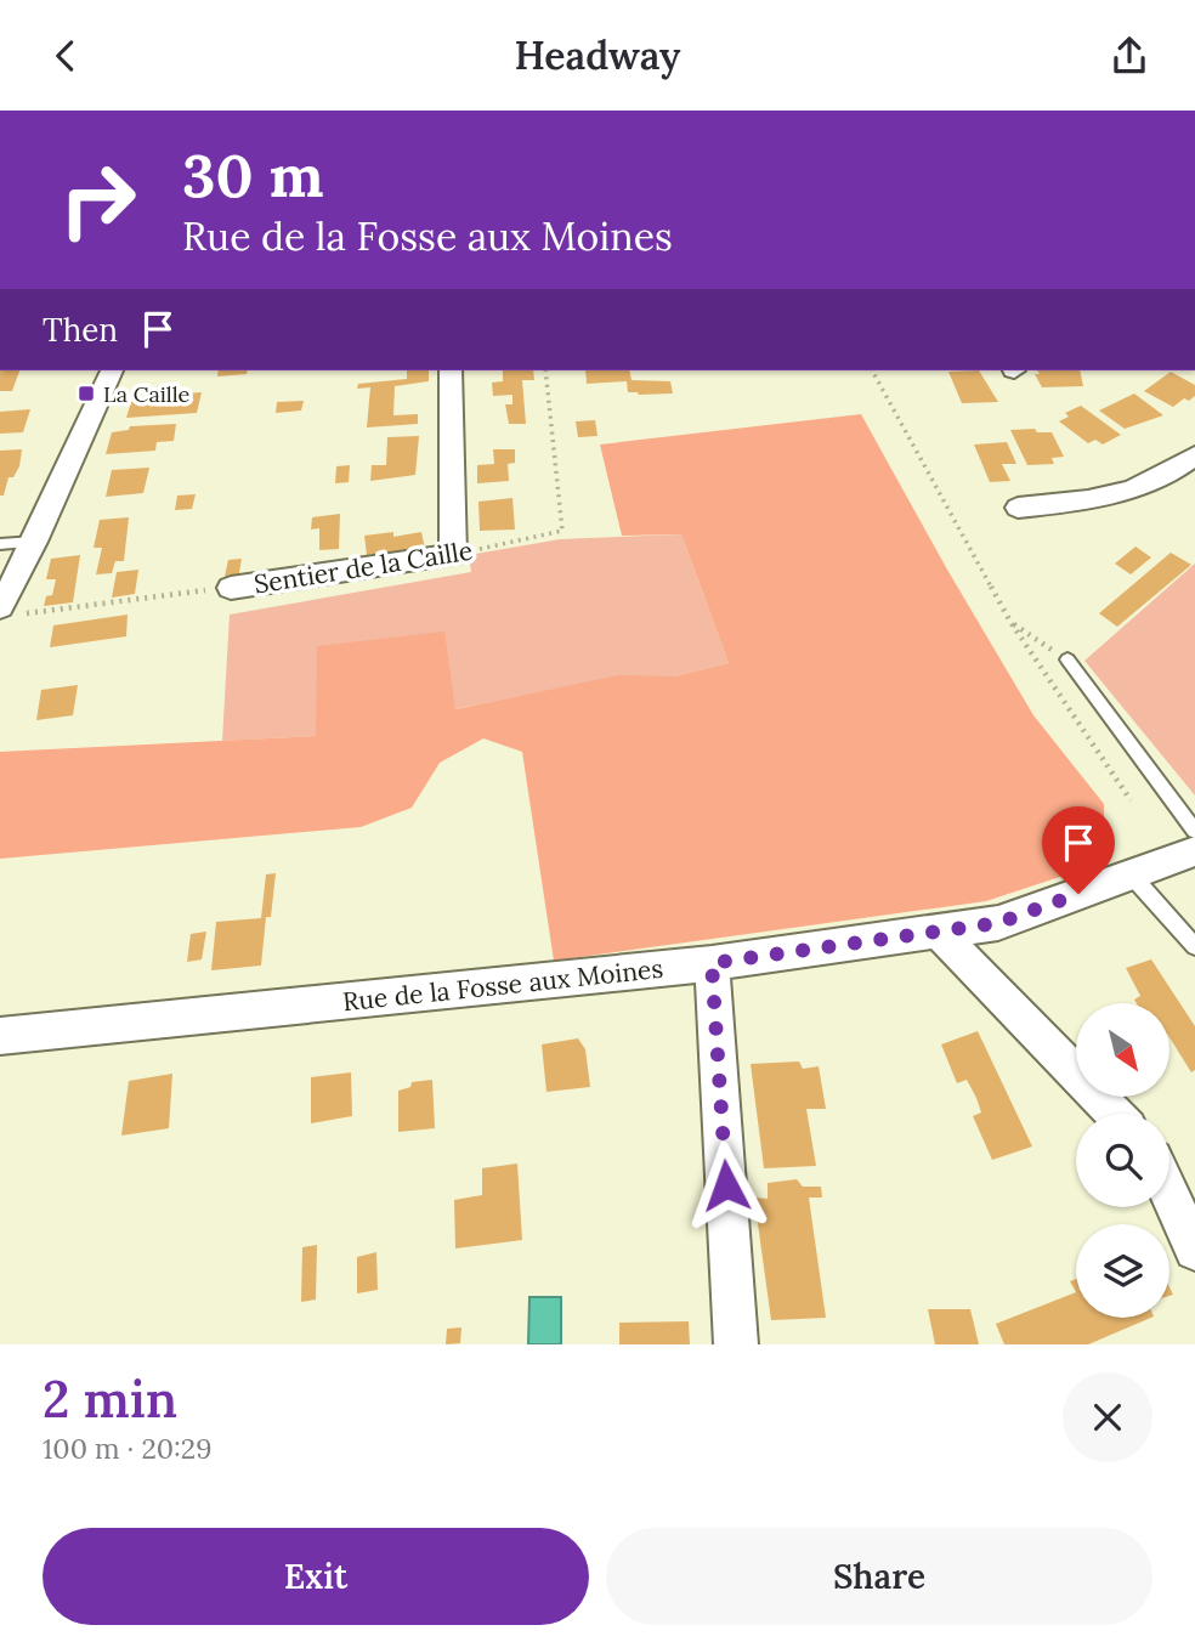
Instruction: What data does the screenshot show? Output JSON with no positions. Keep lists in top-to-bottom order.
{
  "streets": {
    "street": ["Sentier de la Caille", "Rue de la Fosse aux Moines"]
  },
  "places": {
    "transit": ["La Caille"]
  },
  "north": "bottom right",
  "page": {
    "header": "Headway",
    "turn": ["30 m", "Rue de la Fosse aux Moines"],
    "then": "Then",
    "heading": ["2 min", "100 m · 20:29"],
    "buttons": ["Exit", "Share"]
  }
}
